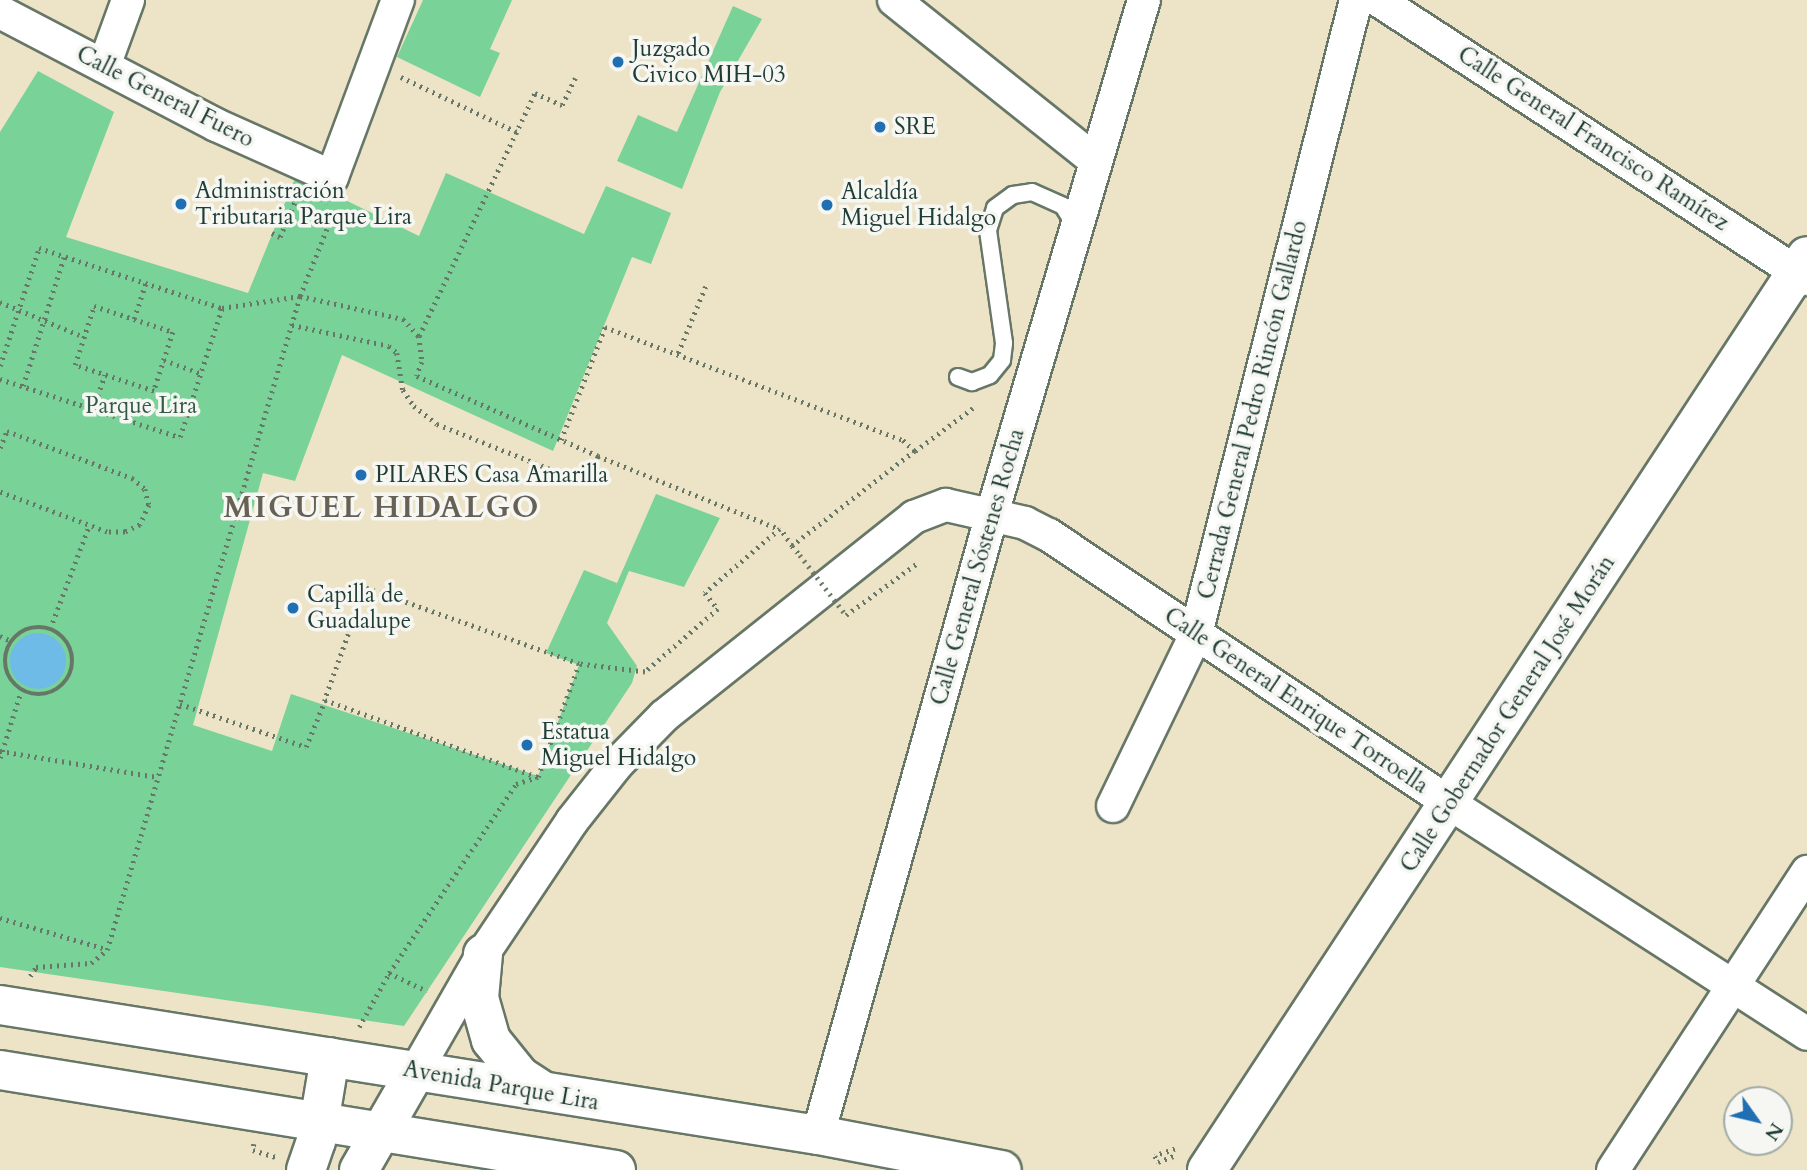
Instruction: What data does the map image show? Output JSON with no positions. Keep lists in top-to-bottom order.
{
  "streets": {
    "main road": ["Calle Gobernador General José Morán", "Avenida Parque Lira"],
    "street": [
      "Calle General Fuero",
      "Calle General Francisco Ramírez",
      "Cerrada General Pedro Rincón Gallardo",
      "Calle General Sóstenes Rocha",
      "Calle General Enrique Torroella"
    ]
  },
  "crossings": [
    ["Calle General Francisco Ramírez", "Calle Gobernador General José Morán"],
    ["Cerrada General Pedro Rincón Gallardo", "Calle General Enrique Torroella"],
    ["Calle General Sóstenes Rocha", "Calle General Enrique Torroella"],
    ["Calle General Sóstenes Rocha", "Avenida Parque Lira"],
    ["Calle General Enrique Torroella", "Calle Gobernador General José Morán"],
    ["Calle General Enrique Torroella", "Avenida Parque Lira"]
  ],
  "districts": ["MIGUEL HIDALGO"],
  "parks": ["Parque Lira"],
  "places": [
    "Juzgado Civico MIH-03",
    "SRE",
    "Administración Tributaria Parque Lira",
    "Alcaldía Miguel Hidalgo",
    "PILARES Casa Amarilla",
    "Capilla de Guadalupe",
    "Estatua Miguel Hidalgo"
  ],
  "north": "bottom right"
}
